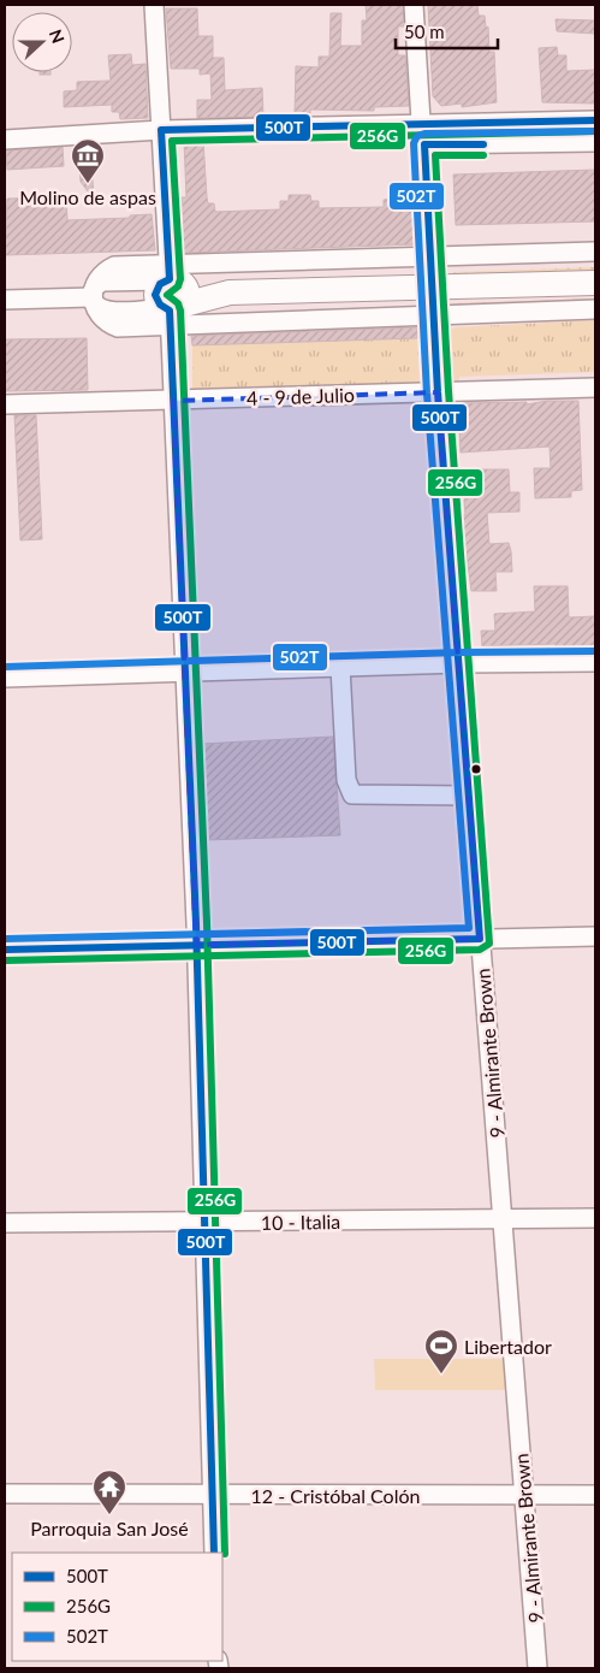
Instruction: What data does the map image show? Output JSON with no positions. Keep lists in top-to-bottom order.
{
  "streets": {
    "street": [
      "4 - 9 de Julio",
      "9 - Almirante Brown",
      "10 - Italia",
      "12 - Cristóbal Colón"
    ]
  },
  "crossings": [
    ["4 - 9 de Julio", "9 - Almirante Brown"],
    ["9 - Almirante Brown", "10 - Italia"],
    ["9 - Almirante Brown", "12 - Cristóbal Colón"]
  ],
  "places": {
    "museum": ["Molino de aspas"],
    "sports": ["Libertador"],
    "temple": ["Parroquia San José"]
  },
  "lines": ["transit line 500T", "transit line 256G", "transit line 502T"],
  "legend": ["500T", "256G", "502T"],
  "scale_bar": "50 m",
  "north": "right"
}
